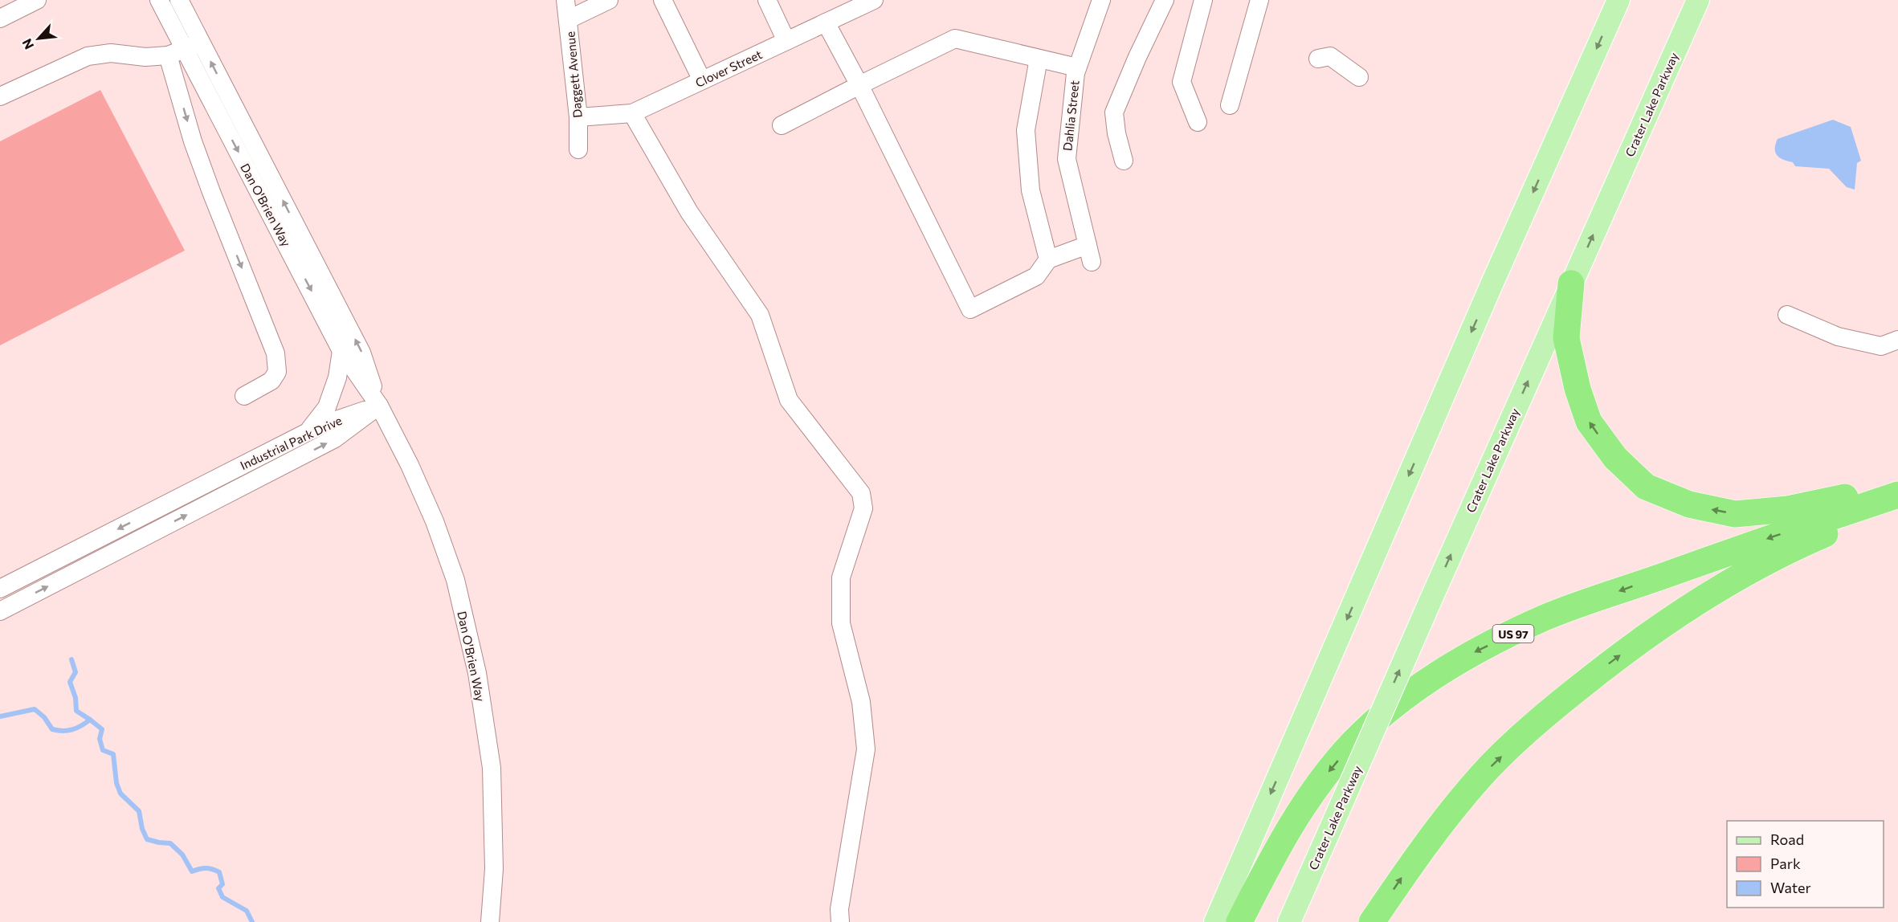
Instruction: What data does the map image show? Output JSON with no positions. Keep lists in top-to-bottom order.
{
  "streets": {
    "highway": ["US 97"],
    "main road": ["Crater Lake Parkway"],
    "street": [
      "Clover Street",
      "Daggett Avenue",
      "Dahlia Street",
      "Dan O'Brien Way",
      "Industrial Park Drive"
    ]
  },
  "crossings": [
    ["Clover Street", "Daggett Avenue"],
    ["Dan O'Brien Way", "Industrial Park Drive"]
  ],
  "legend": ["Road", "Park", "Water"],
  "north": "bottom left"
}
